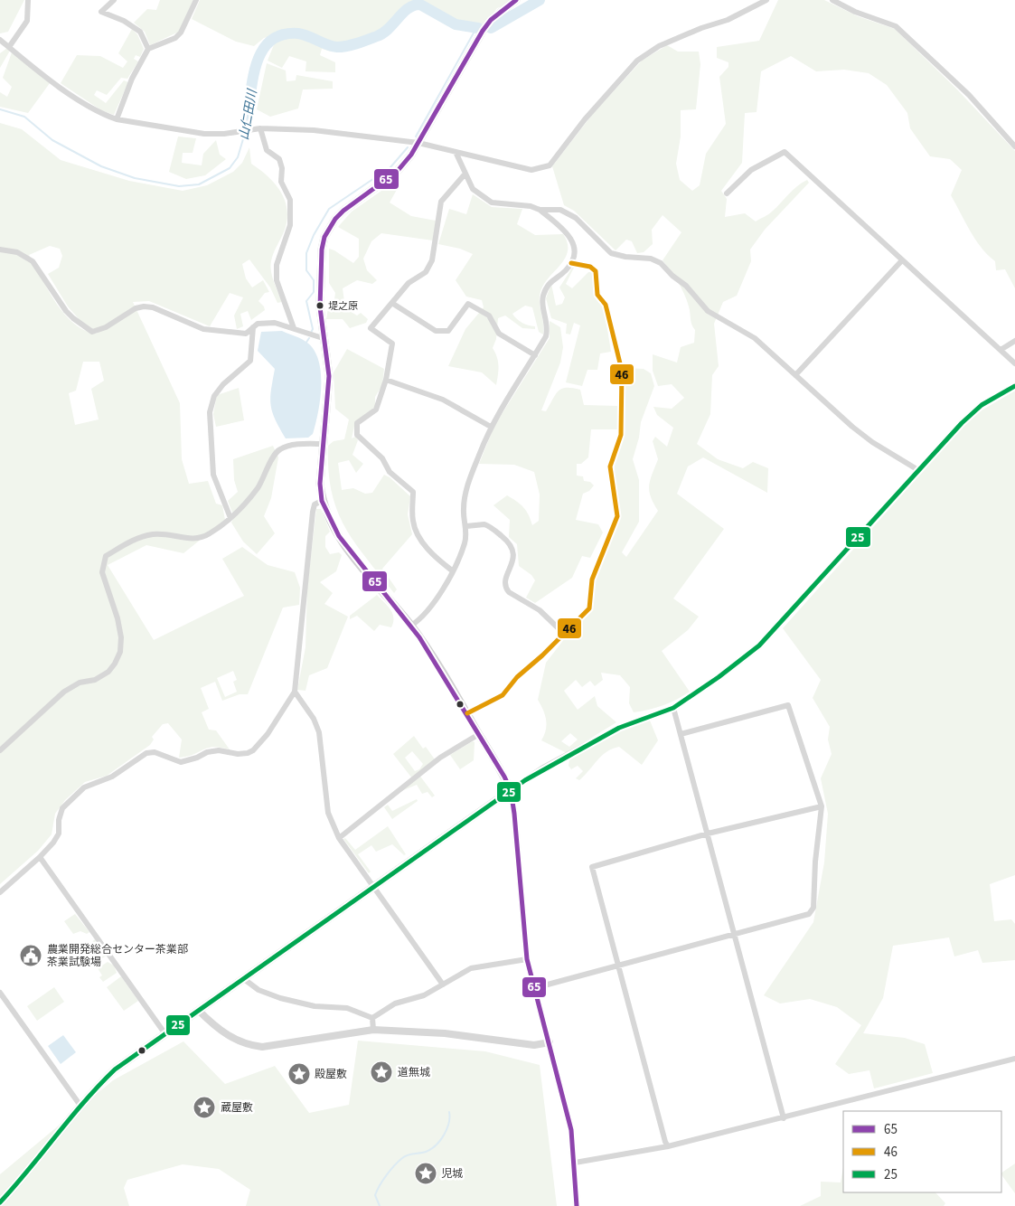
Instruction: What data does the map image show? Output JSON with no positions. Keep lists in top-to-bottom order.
{
  "water": ["山仁田川"],
  "places": {
    "other": ["堤之原"],
    "public building": ["農業開発総合センター茶業部 茶業試験場"],
    "place": [
      "道無城",
      "殿屋敷",
      "蔵屋敷",
      "児城"
    ]
  },
  "lines": ["transit line 65", "transit line 46", "transit line 25"],
  "legend": ["65", "46", "25"]
}
